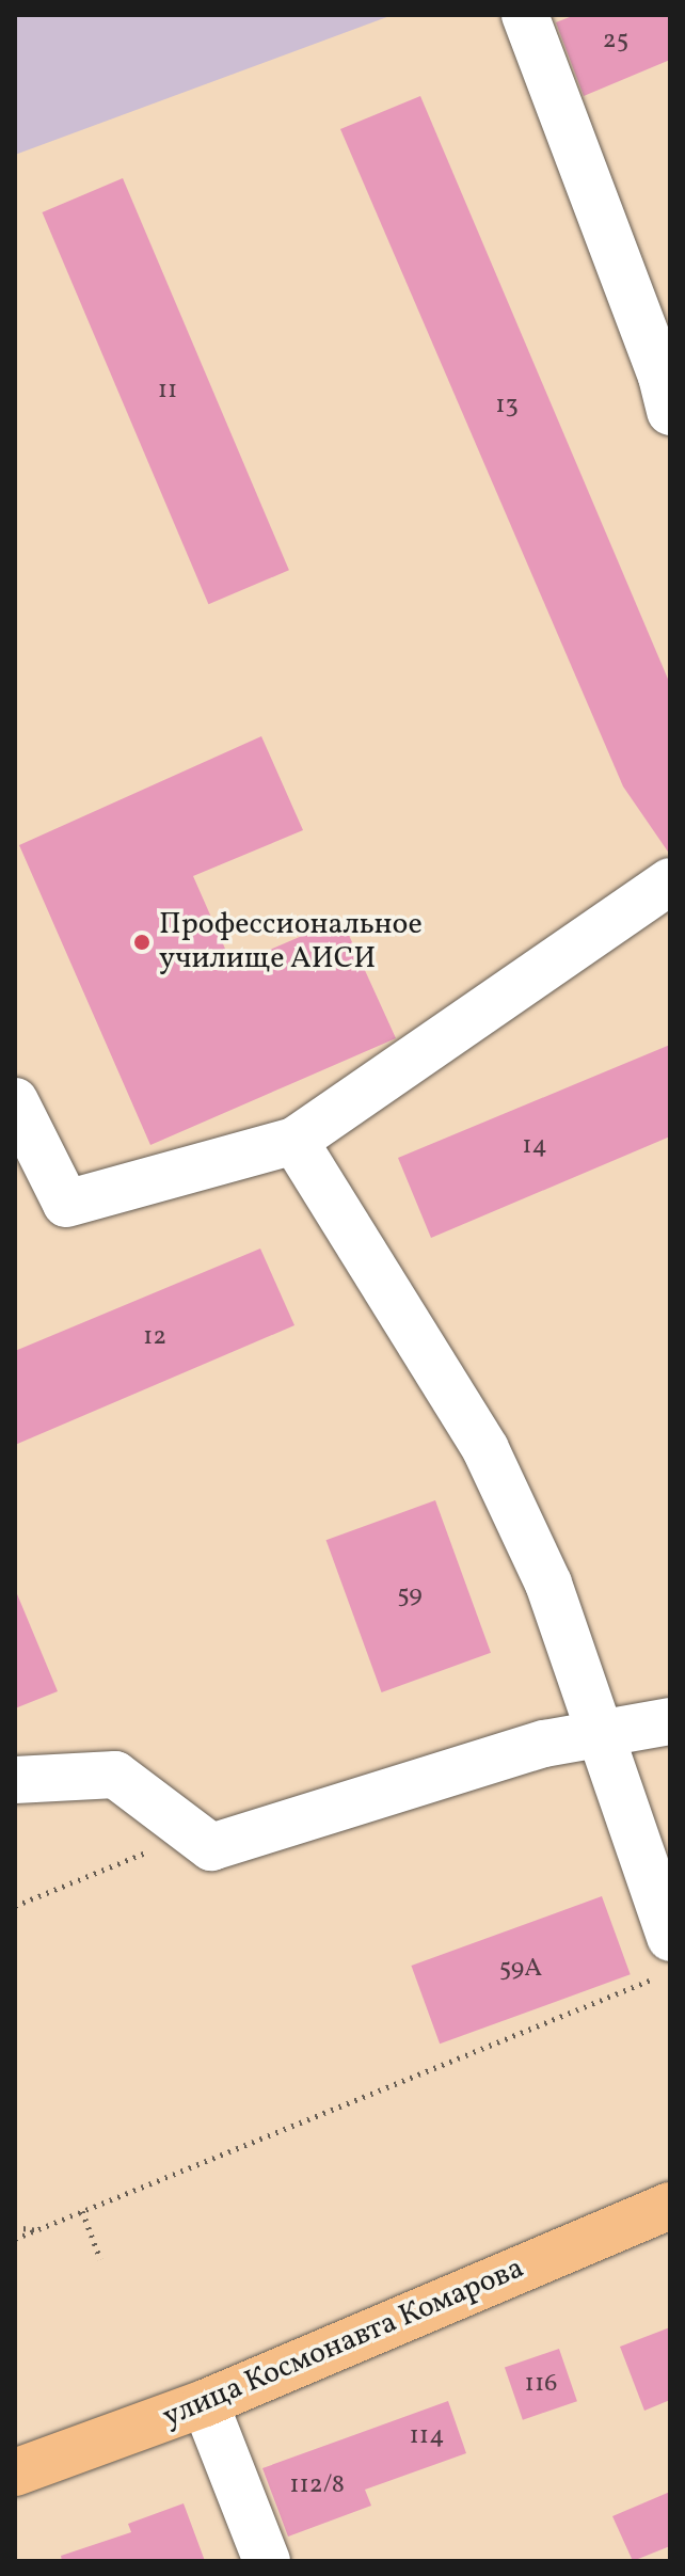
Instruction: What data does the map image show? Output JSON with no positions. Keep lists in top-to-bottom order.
{
  "streets": {
    "main road": ["улица Космонавта Комарова"]
  },
  "places": ["Профессиональное училище АИСИ"],
  "house_numbers": [
    "25",
    "11",
    "13",
    "14",
    "12",
    "59",
    "59А",
    "116",
    "114",
    "112/8"
  ]
}
